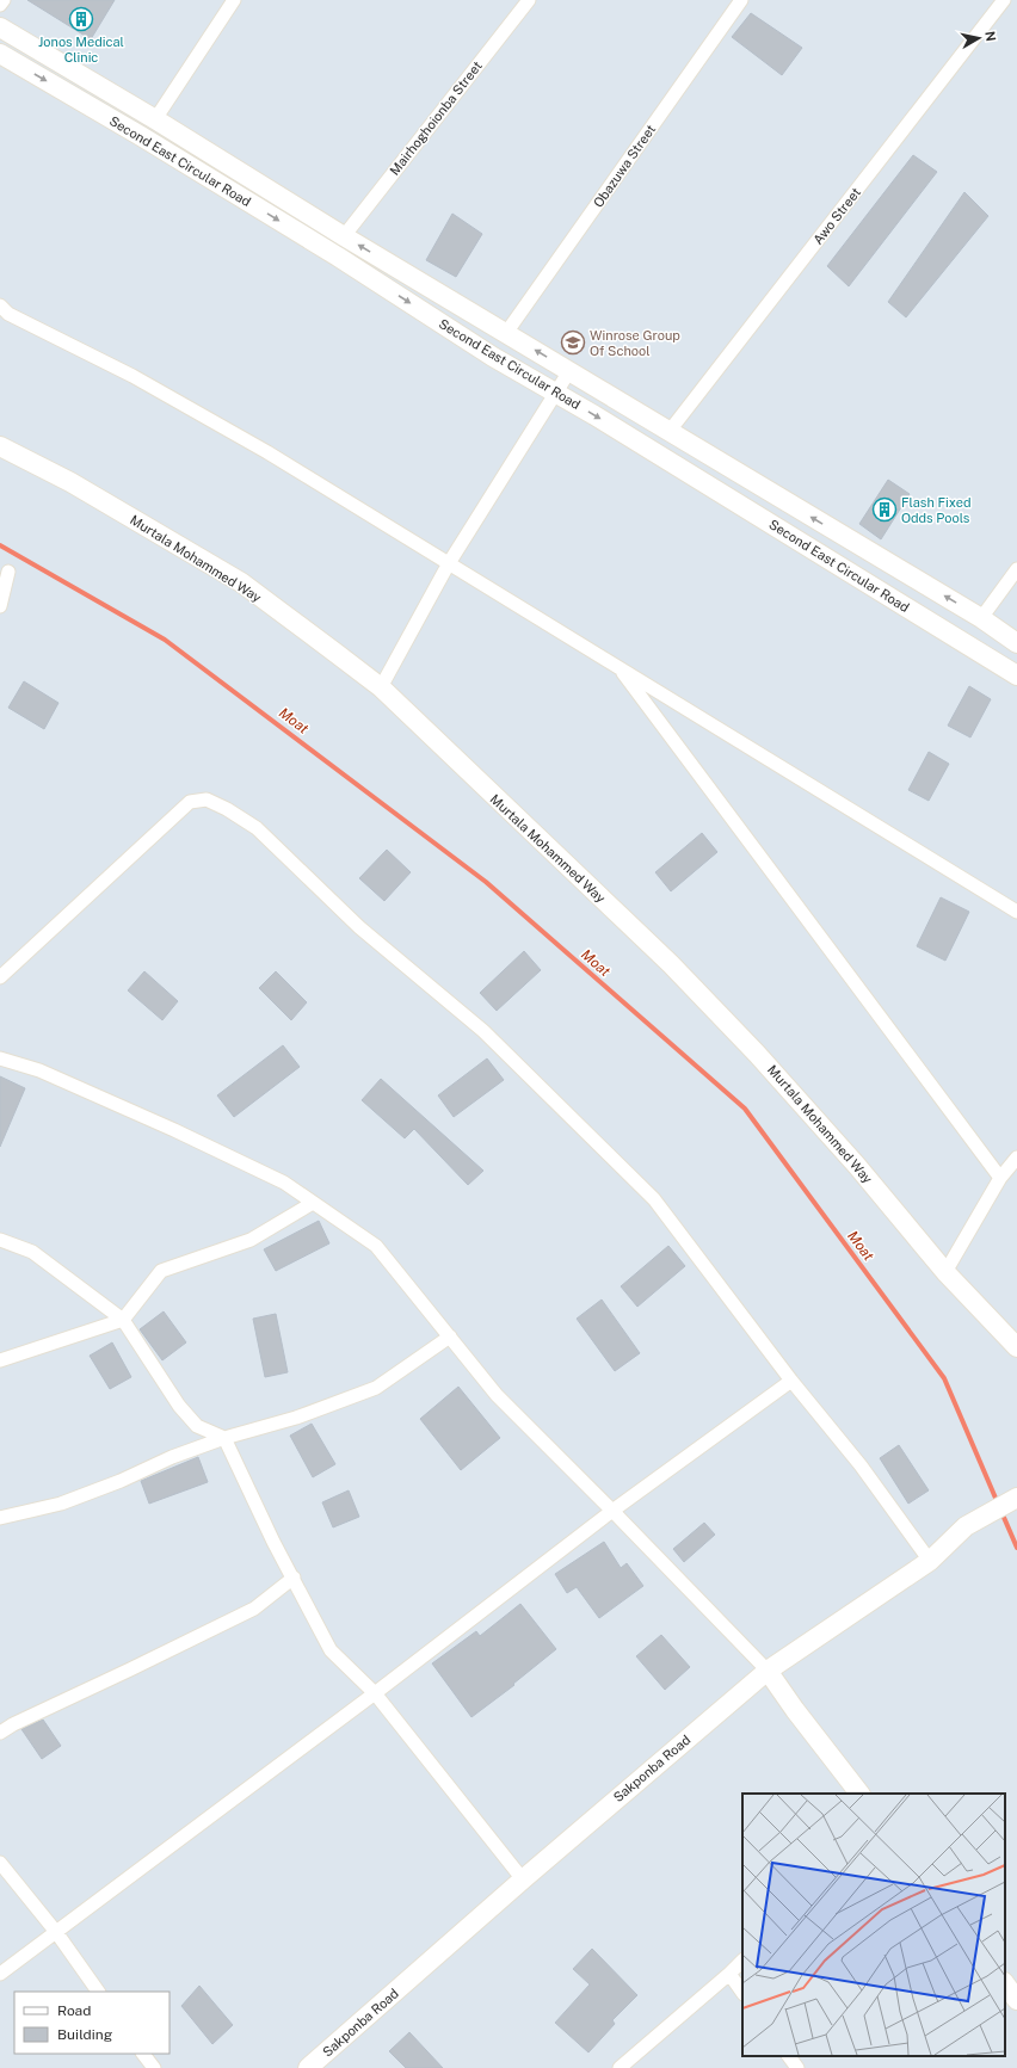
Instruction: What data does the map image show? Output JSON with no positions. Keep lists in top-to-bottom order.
{
  "streets": {
    "main road": ["Second East Circular Road", "Murtala Mohammed Way", "Sakponba Road"],
    "street": ["Mairhoghoionba Street", "Obazuwa Street", "Awo Street"]
  },
  "crossings": [
    ["Mairhoghoionba Street", "Second East Circular Road"],
    ["Second East Circular Road", "Obazuwa Street"],
    ["Second East Circular Road", "Awo Street"]
  ],
  "water": ["Moat"],
  "places": {
    "building": ["Jonos Medical Clinic", "Flash Fixed Odds Pools"],
    "school or university": ["Winrose Group Of School"]
  },
  "legend": ["Road", "Building"],
  "north": "right"
}
